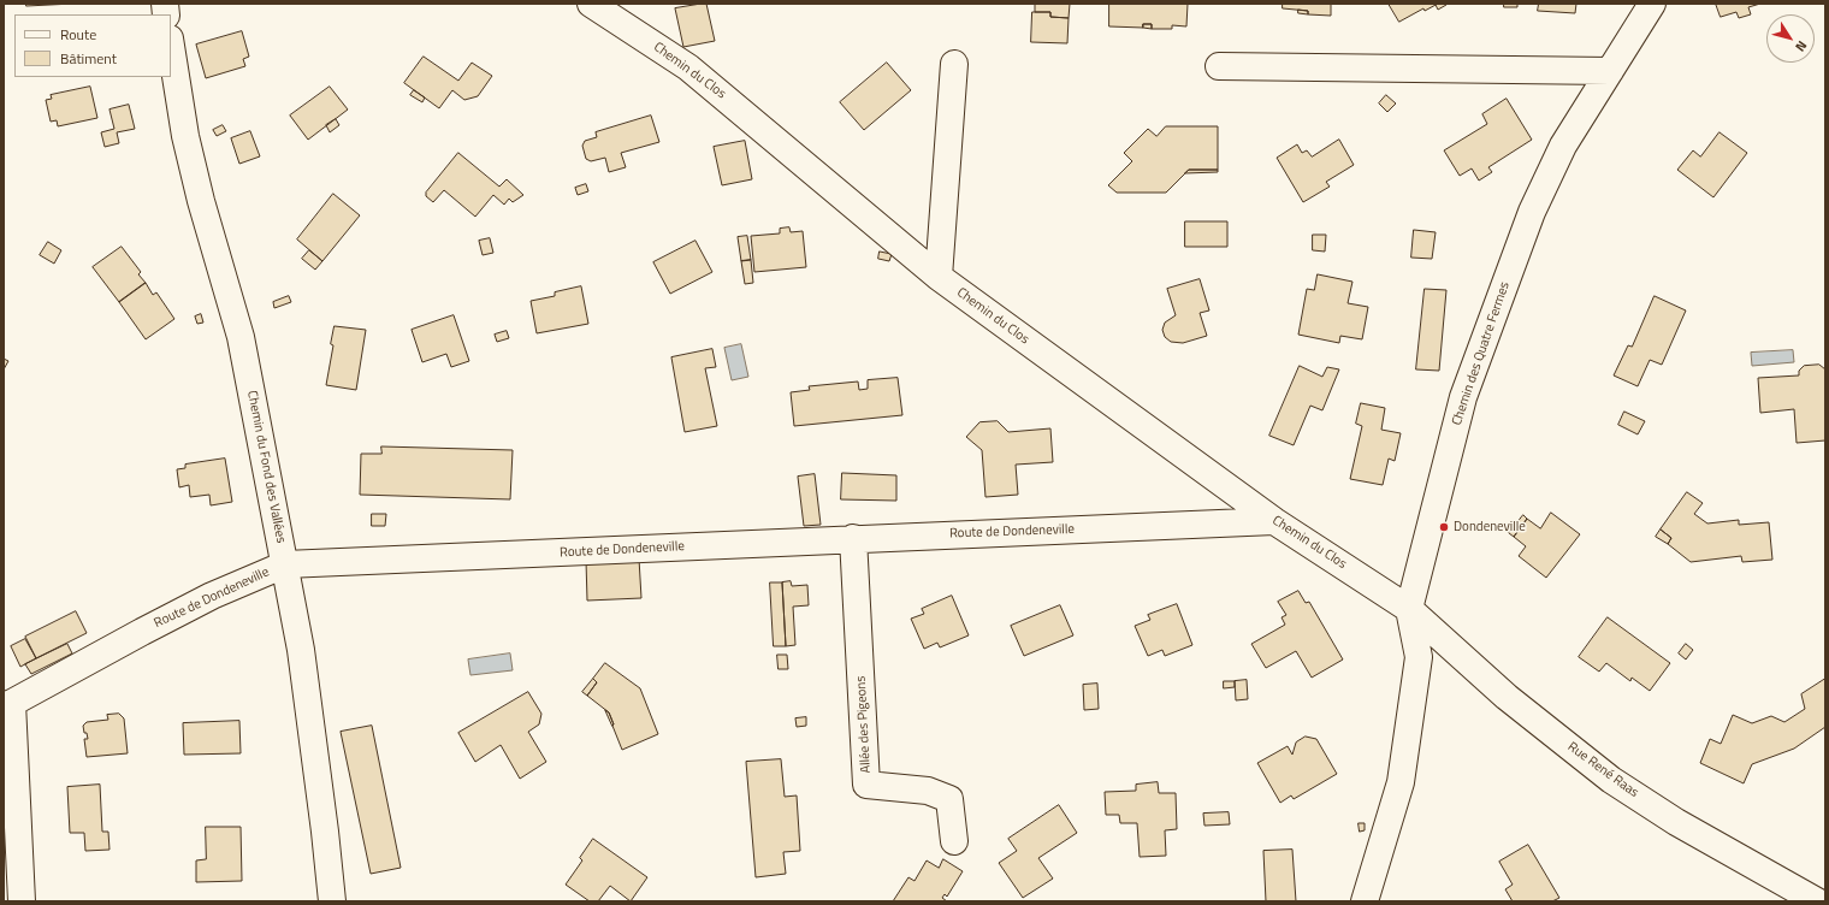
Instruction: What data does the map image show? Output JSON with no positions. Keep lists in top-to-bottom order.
{
  "streets": {
    "street": [
      "Chemin du Clos",
      "Chemin des Quatre Fermes",
      "Chemin du Fond des Vallées",
      "Route de Dondeneville",
      "Allée des Pigeons",
      "Rue René Raas"
    ]
  },
  "crossings": [
    ["Chemin du Clos", "Chemin des Quatre Fermes"],
    ["Chemin du Clos", "Route de Dondeneville"],
    ["Chemin du Clos", "Rue René Raas"],
    ["Chemin des Quatre Fermes", "Rue René Raas"],
    ["Chemin du Fond des Vallées", "Route de Dondeneville"],
    ["Route de Dondeneville", "Allée des Pigeons"]
  ],
  "places": ["Dondeneville"],
  "legend": ["Route", "Bâtiment"],
  "north": "bottom right"
}
